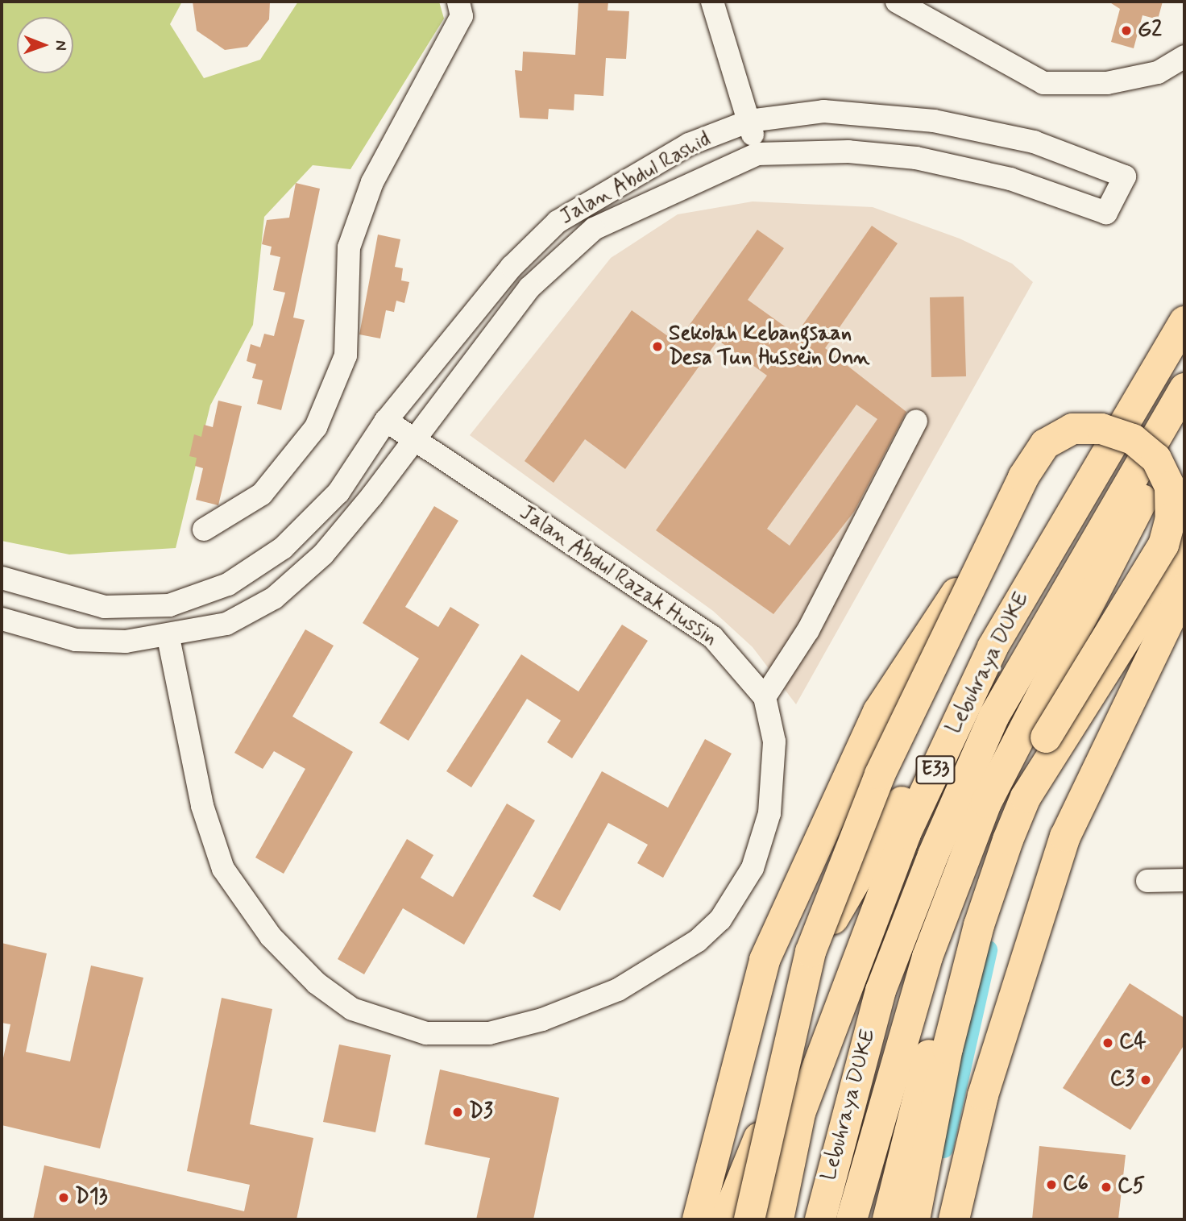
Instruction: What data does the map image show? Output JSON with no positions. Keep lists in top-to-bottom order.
{
  "streets": {
    "highway": ["Lebuhraya DUKE", "E33"],
    "street": ["Jalan Abdul Rashid", "Jalan Abdul Razak Hussin"]
  },
  "crossings": [
    ["Jalan Abdul Rashid", "Jalan Abdul Razak Hussin"]
  ],
  "places": [
    "G2",
    "Sekolah Kebangsaan Desa Tun Hussein Onn",
    "C4",
    "C3",
    "D3",
    "C6",
    "C5",
    "D13"
  ],
  "north": "right"
}
